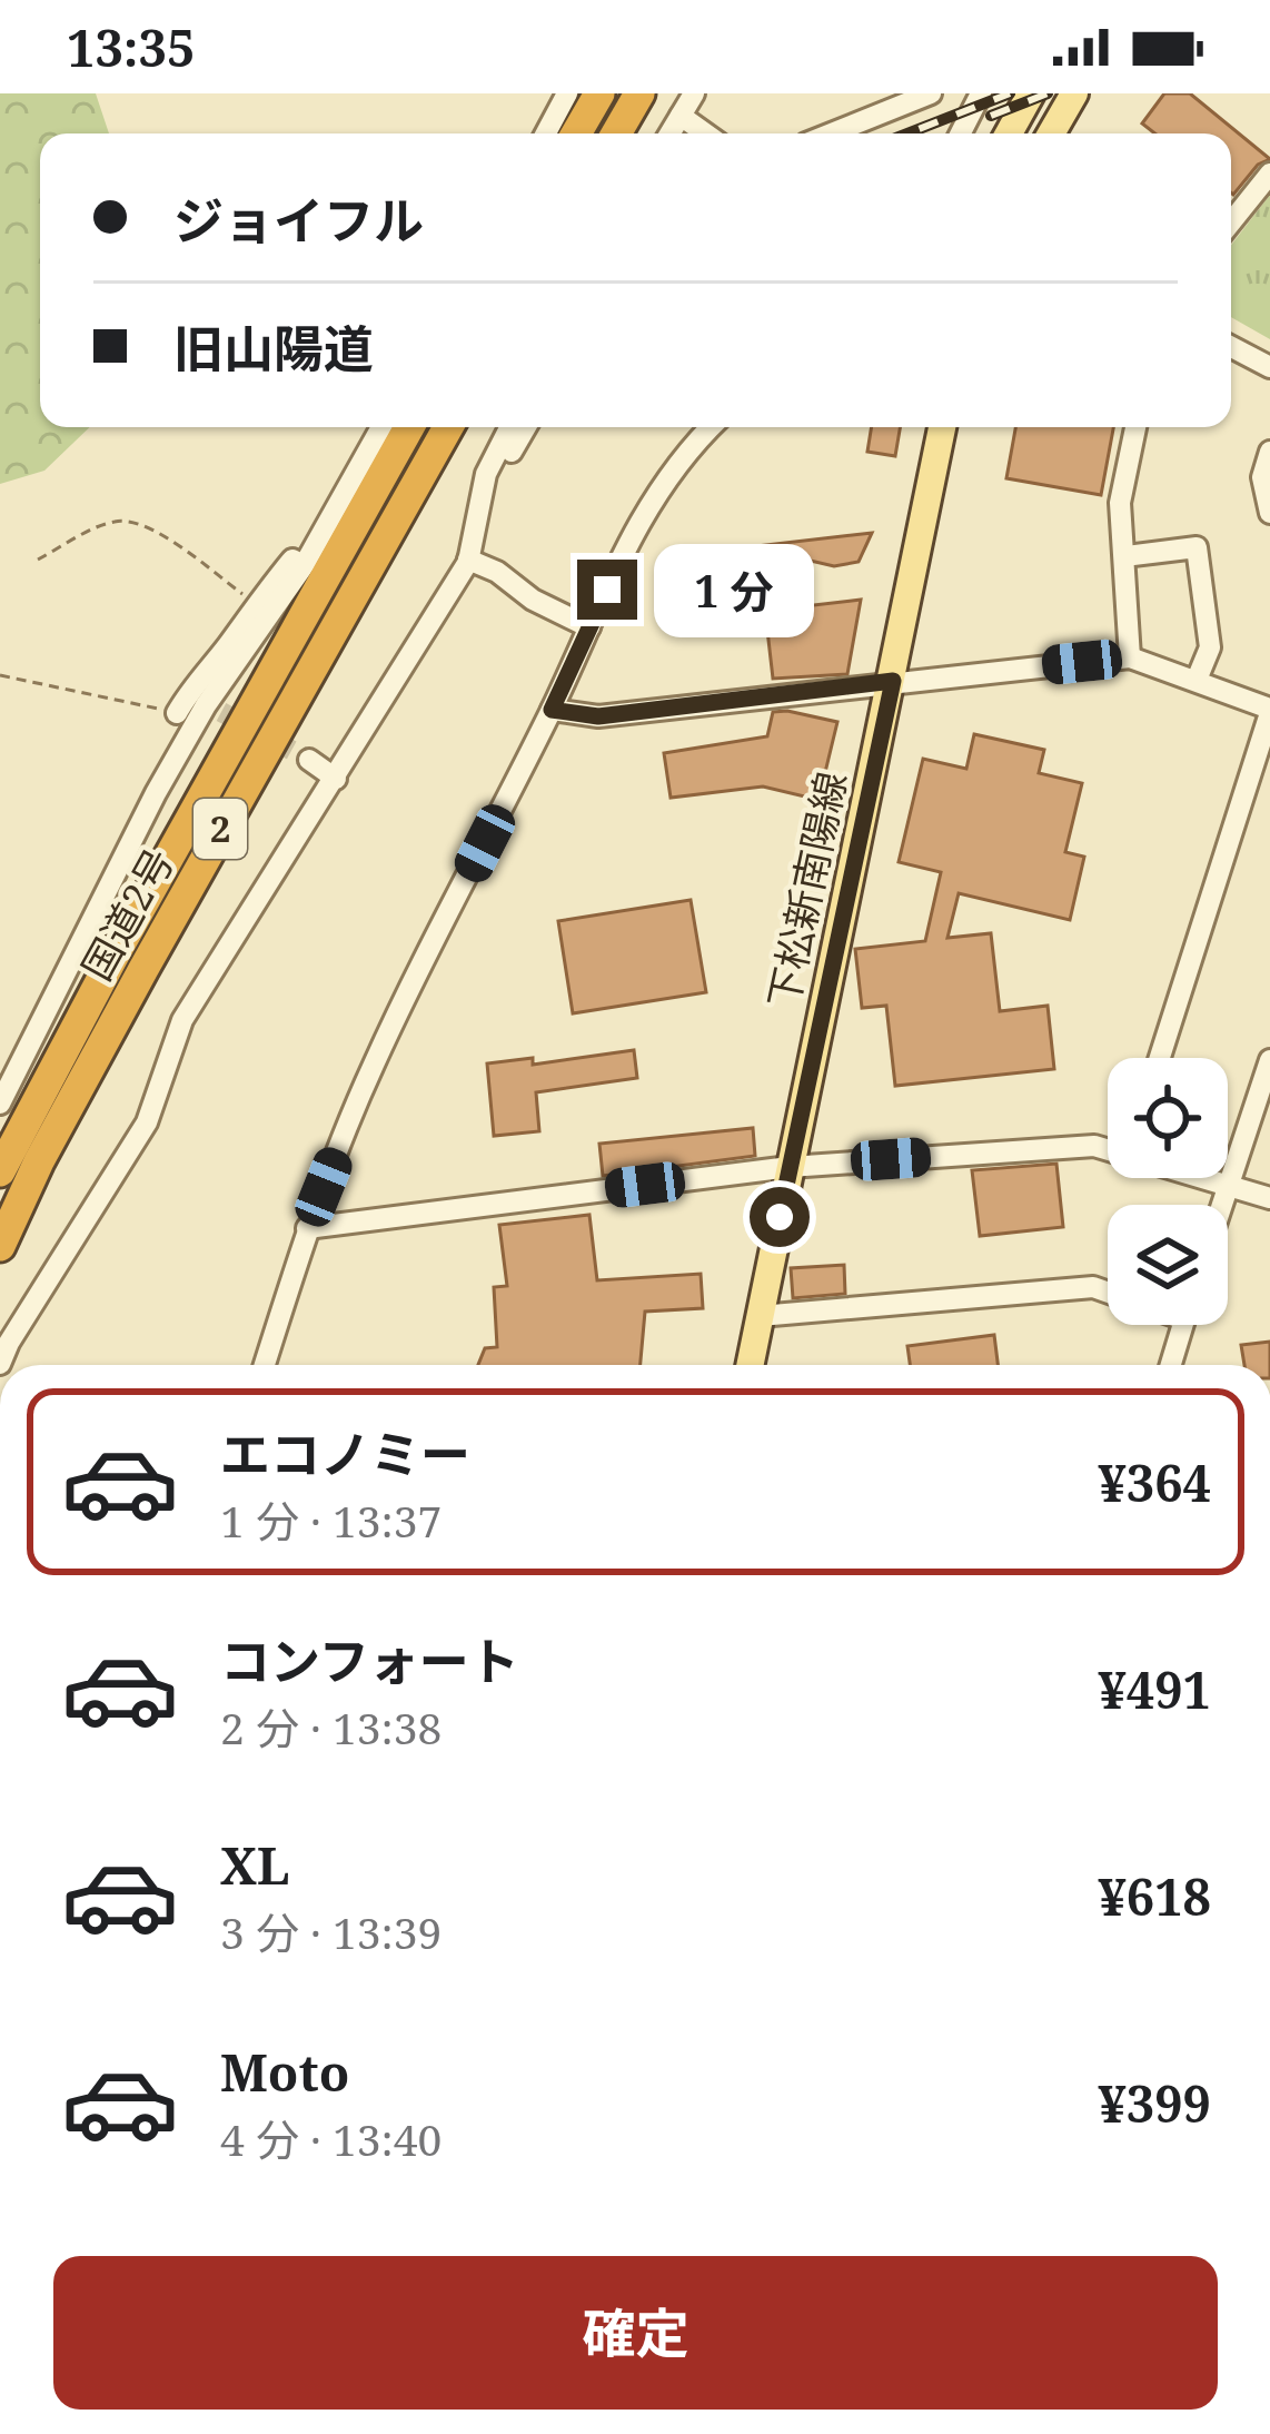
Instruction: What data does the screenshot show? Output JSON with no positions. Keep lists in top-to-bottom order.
{
  "streets": {
    "highway": ["2", "国道2号"],
    "main road": ["下松新南陽線"]
  },
  "page": {
    "status": "13:35",
    "banner": ["ジョイフル", "旧山陽道"],
    "bubble": "1 分",
    "list": [
      {
        "name": "エコノミー",
        "note": "1 分 · 13:37",
        "value": "¥364"
      },
      {
        "name": "コンフォート",
        "note": "2 分 · 13:38",
        "value": "¥491"
      },
      {
        "name": "XL",
        "note": "3 分 · 13:39",
        "value": "¥618"
      },
      {
        "name": "Moto",
        "note": "4 分 · 13:40",
        "value": "¥399"
      }
    ],
    "buttons": "確定"
  }
}
